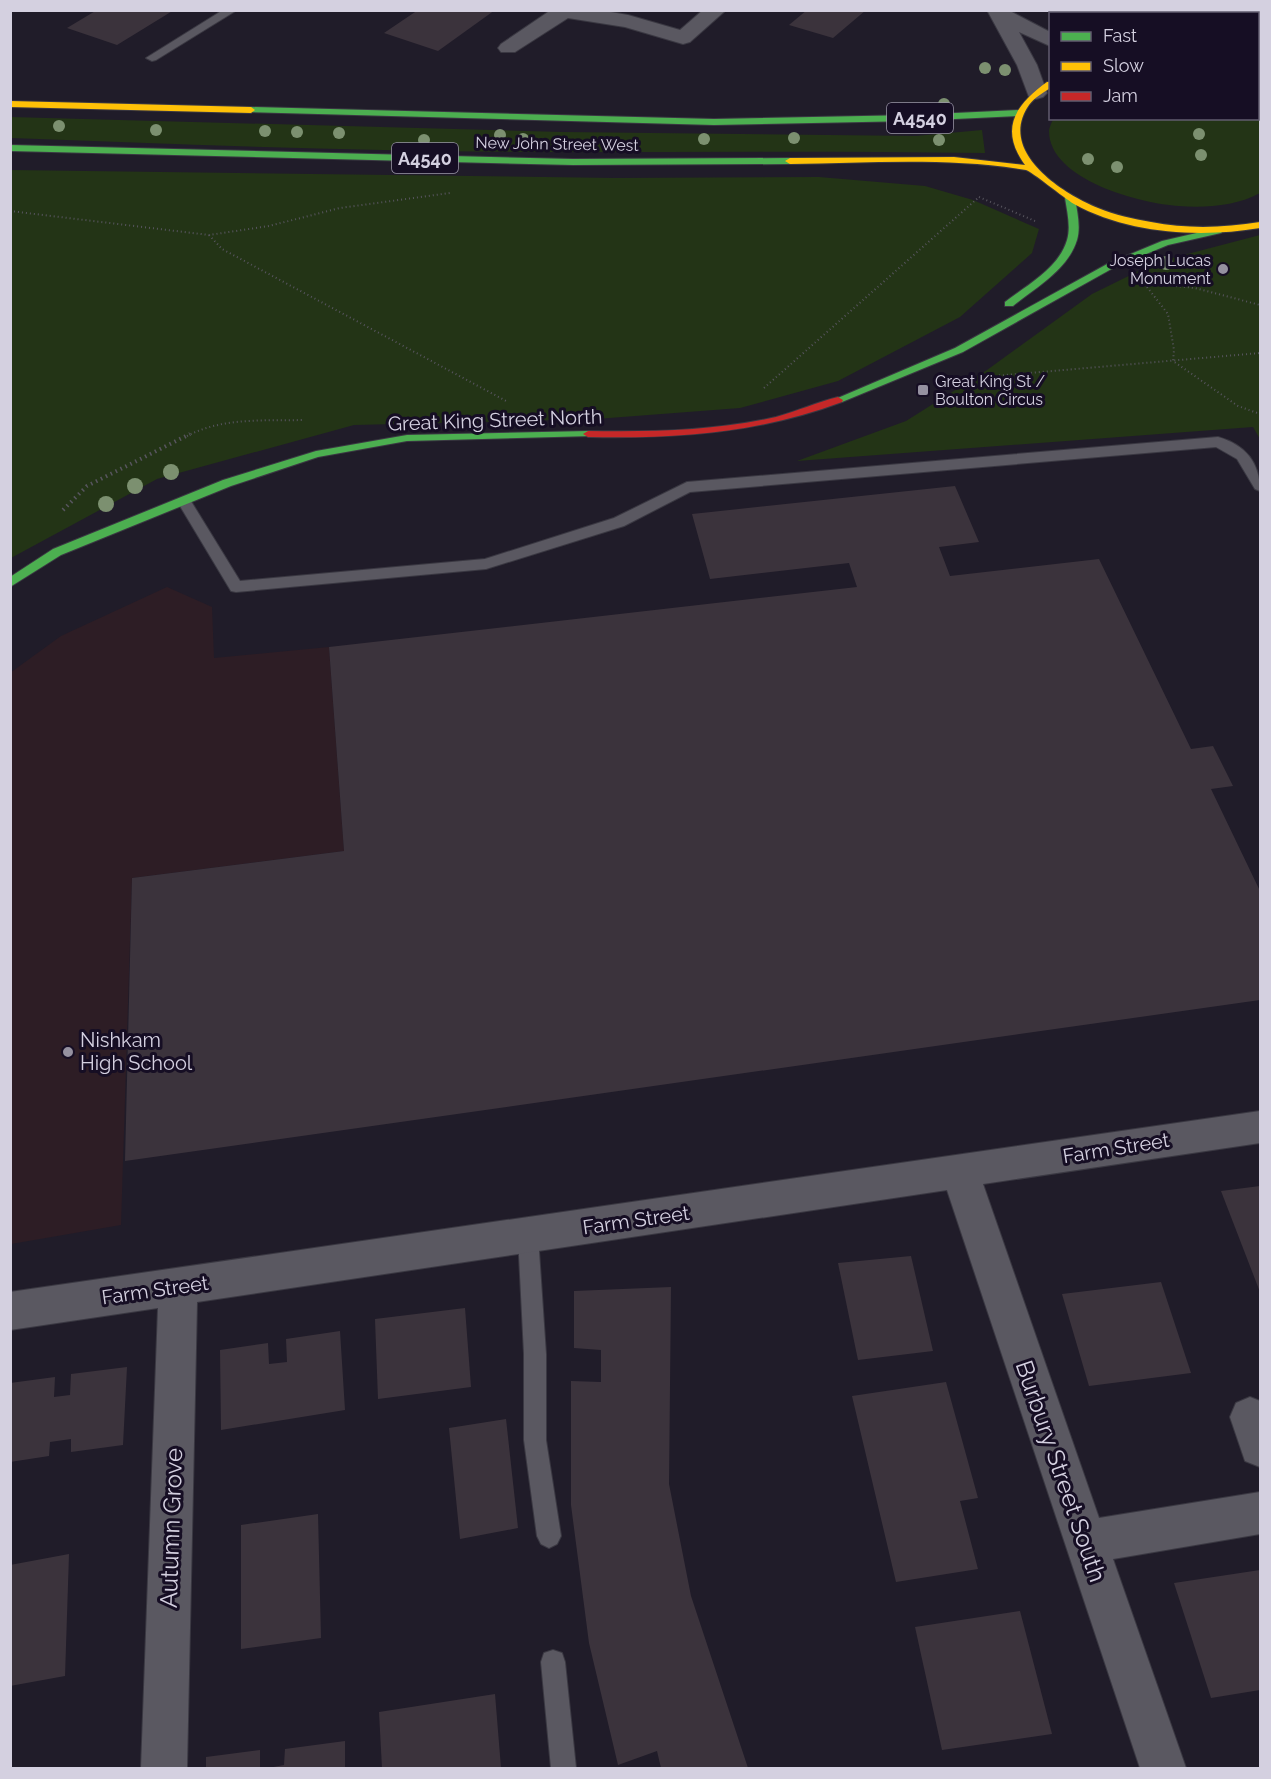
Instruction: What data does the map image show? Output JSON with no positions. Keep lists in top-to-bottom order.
{
  "streets": {
    "main road": ["A4540", "New John Street West", "Great King Street North"],
    "street": ["Farm Street", "Burbury Street South", "Autumn Grove"]
  },
  "crossings": [
    ["Farm Street", "Burbury Street South"],
    ["Farm Street", "Autumn Grove"]
  ],
  "places": {
    "other": ["Joseph Lucas Monument", "Nishkam High School"],
    "transit": ["Great King St / Boulton Circus"]
  },
  "legend": ["Fast", "Slow", "Jam"]
}
